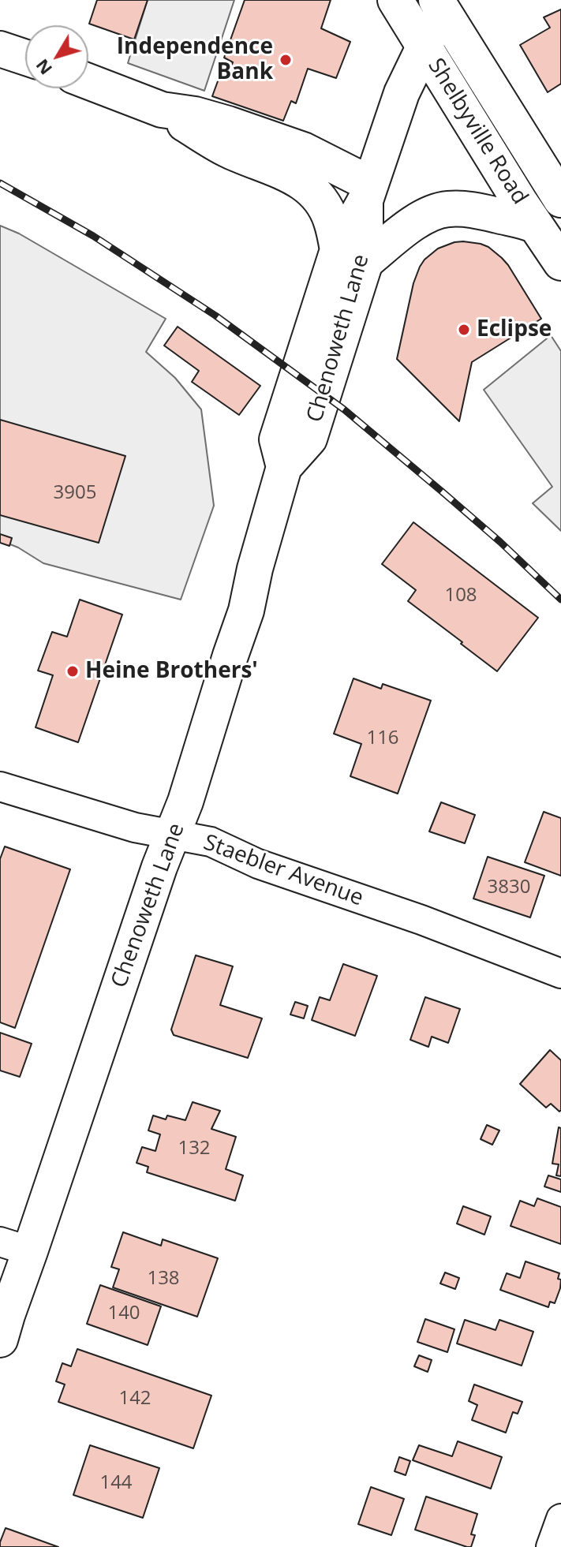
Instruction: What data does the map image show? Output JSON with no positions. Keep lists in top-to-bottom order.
{
  "streets": {
    "main road": ["Shelbyville Road", "Chenoweth Lane"],
    "street": ["Staebler Avenue"]
  },
  "crossings": [
    ["Shelbyville Road", "Chenoweth Lane"],
    ["Chenoweth Lane", "Staebler Avenue"]
  ],
  "places": ["Independence Bank", "Eclipse", "Heine Brothers'"],
  "house_numbers": [
    "3905",
    "108",
    "116",
    "3830",
    "132",
    "138",
    "140",
    "142",
    "144"
  ],
  "north": "bottom left"
}
